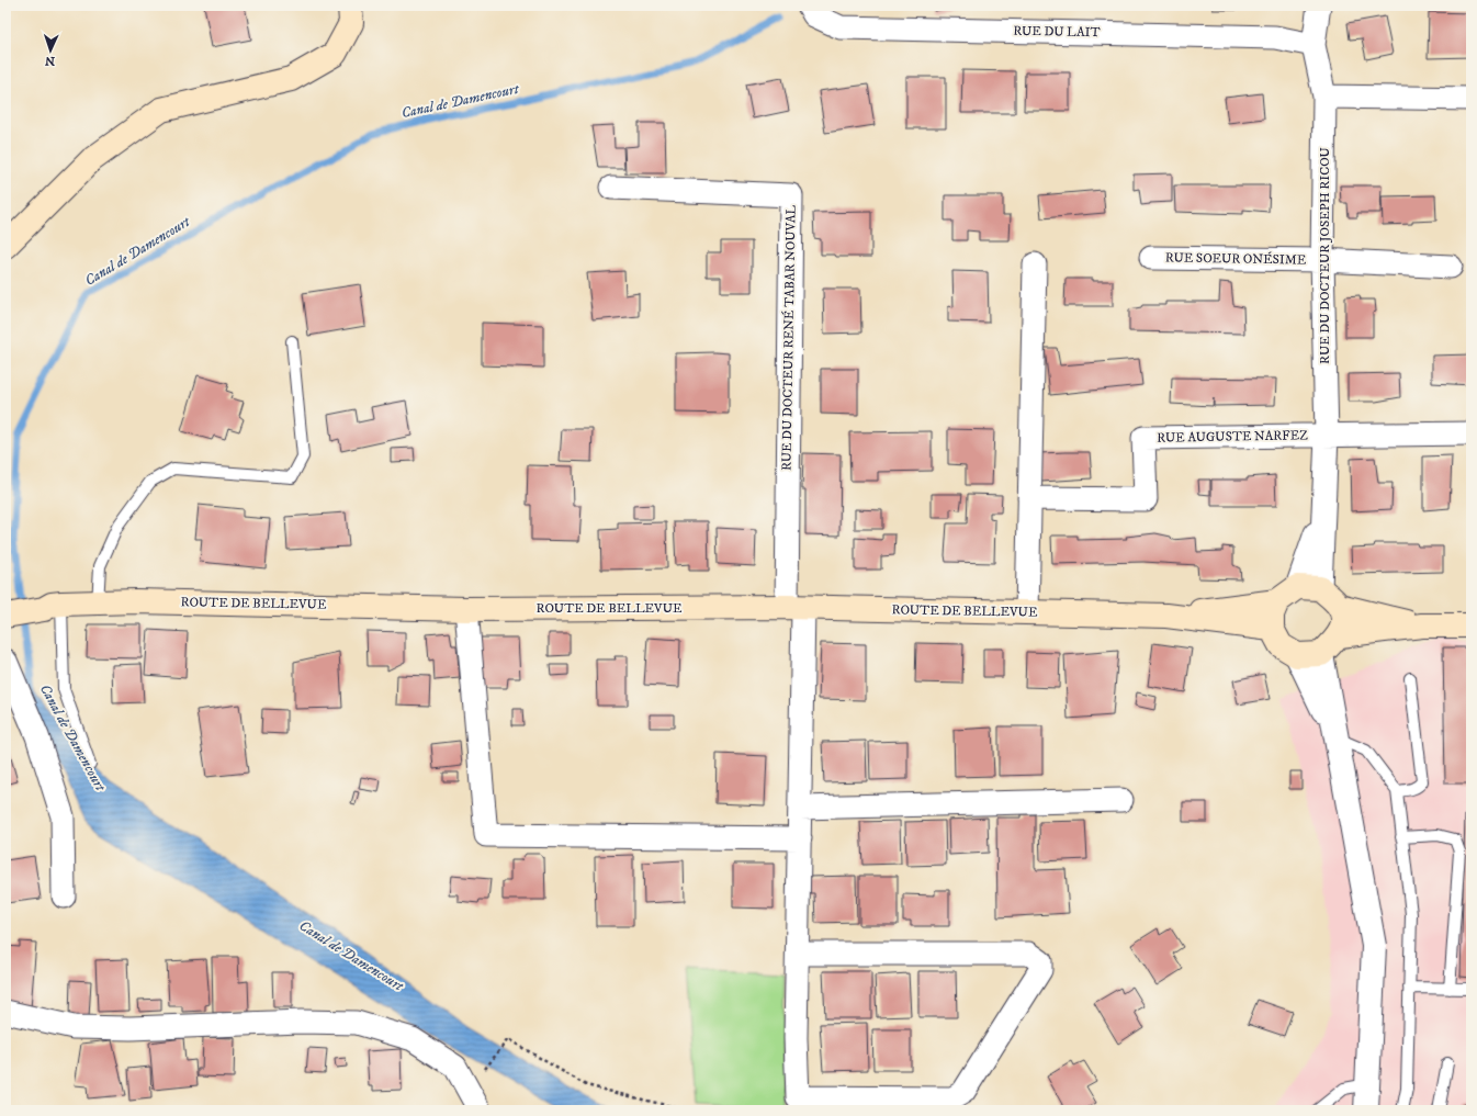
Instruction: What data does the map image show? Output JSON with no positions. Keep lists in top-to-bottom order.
{
  "streets": {
    "main road": ["ROUTE DE BELLEVUE"],
    "street": [
      "RUE DU LAIT",
      "RUE DU DOCTEUR JOSEPH RICOU",
      "RUE SOEUR ONÉSIME",
      "RUE DU DOCTEUR RENÉ TABAR NOUVAL",
      "RUE AUGUSTE NARFEZ"
    ]
  },
  "crossings": [
    ["RUE DU LAIT", "RUE DU DOCTEUR JOSEPH RICOU"],
    ["RUE DU DOCTEUR JOSEPH RICOU", "RUE SOEUR ONÉSIME"],
    ["RUE DU DOCTEUR JOSEPH RICOU", "RUE AUGUSTE NARFEZ"],
    ["RUE DU DOCTEUR JOSEPH RICOU", "ROUTE DE BELLEVUE"],
    ["RUE DU DOCTEUR RENÉ TABAR NOUVAL", "ROUTE DE BELLEVUE"]
  ],
  "water": ["Canal de Damencourt"],
  "north": "bottom"
}
